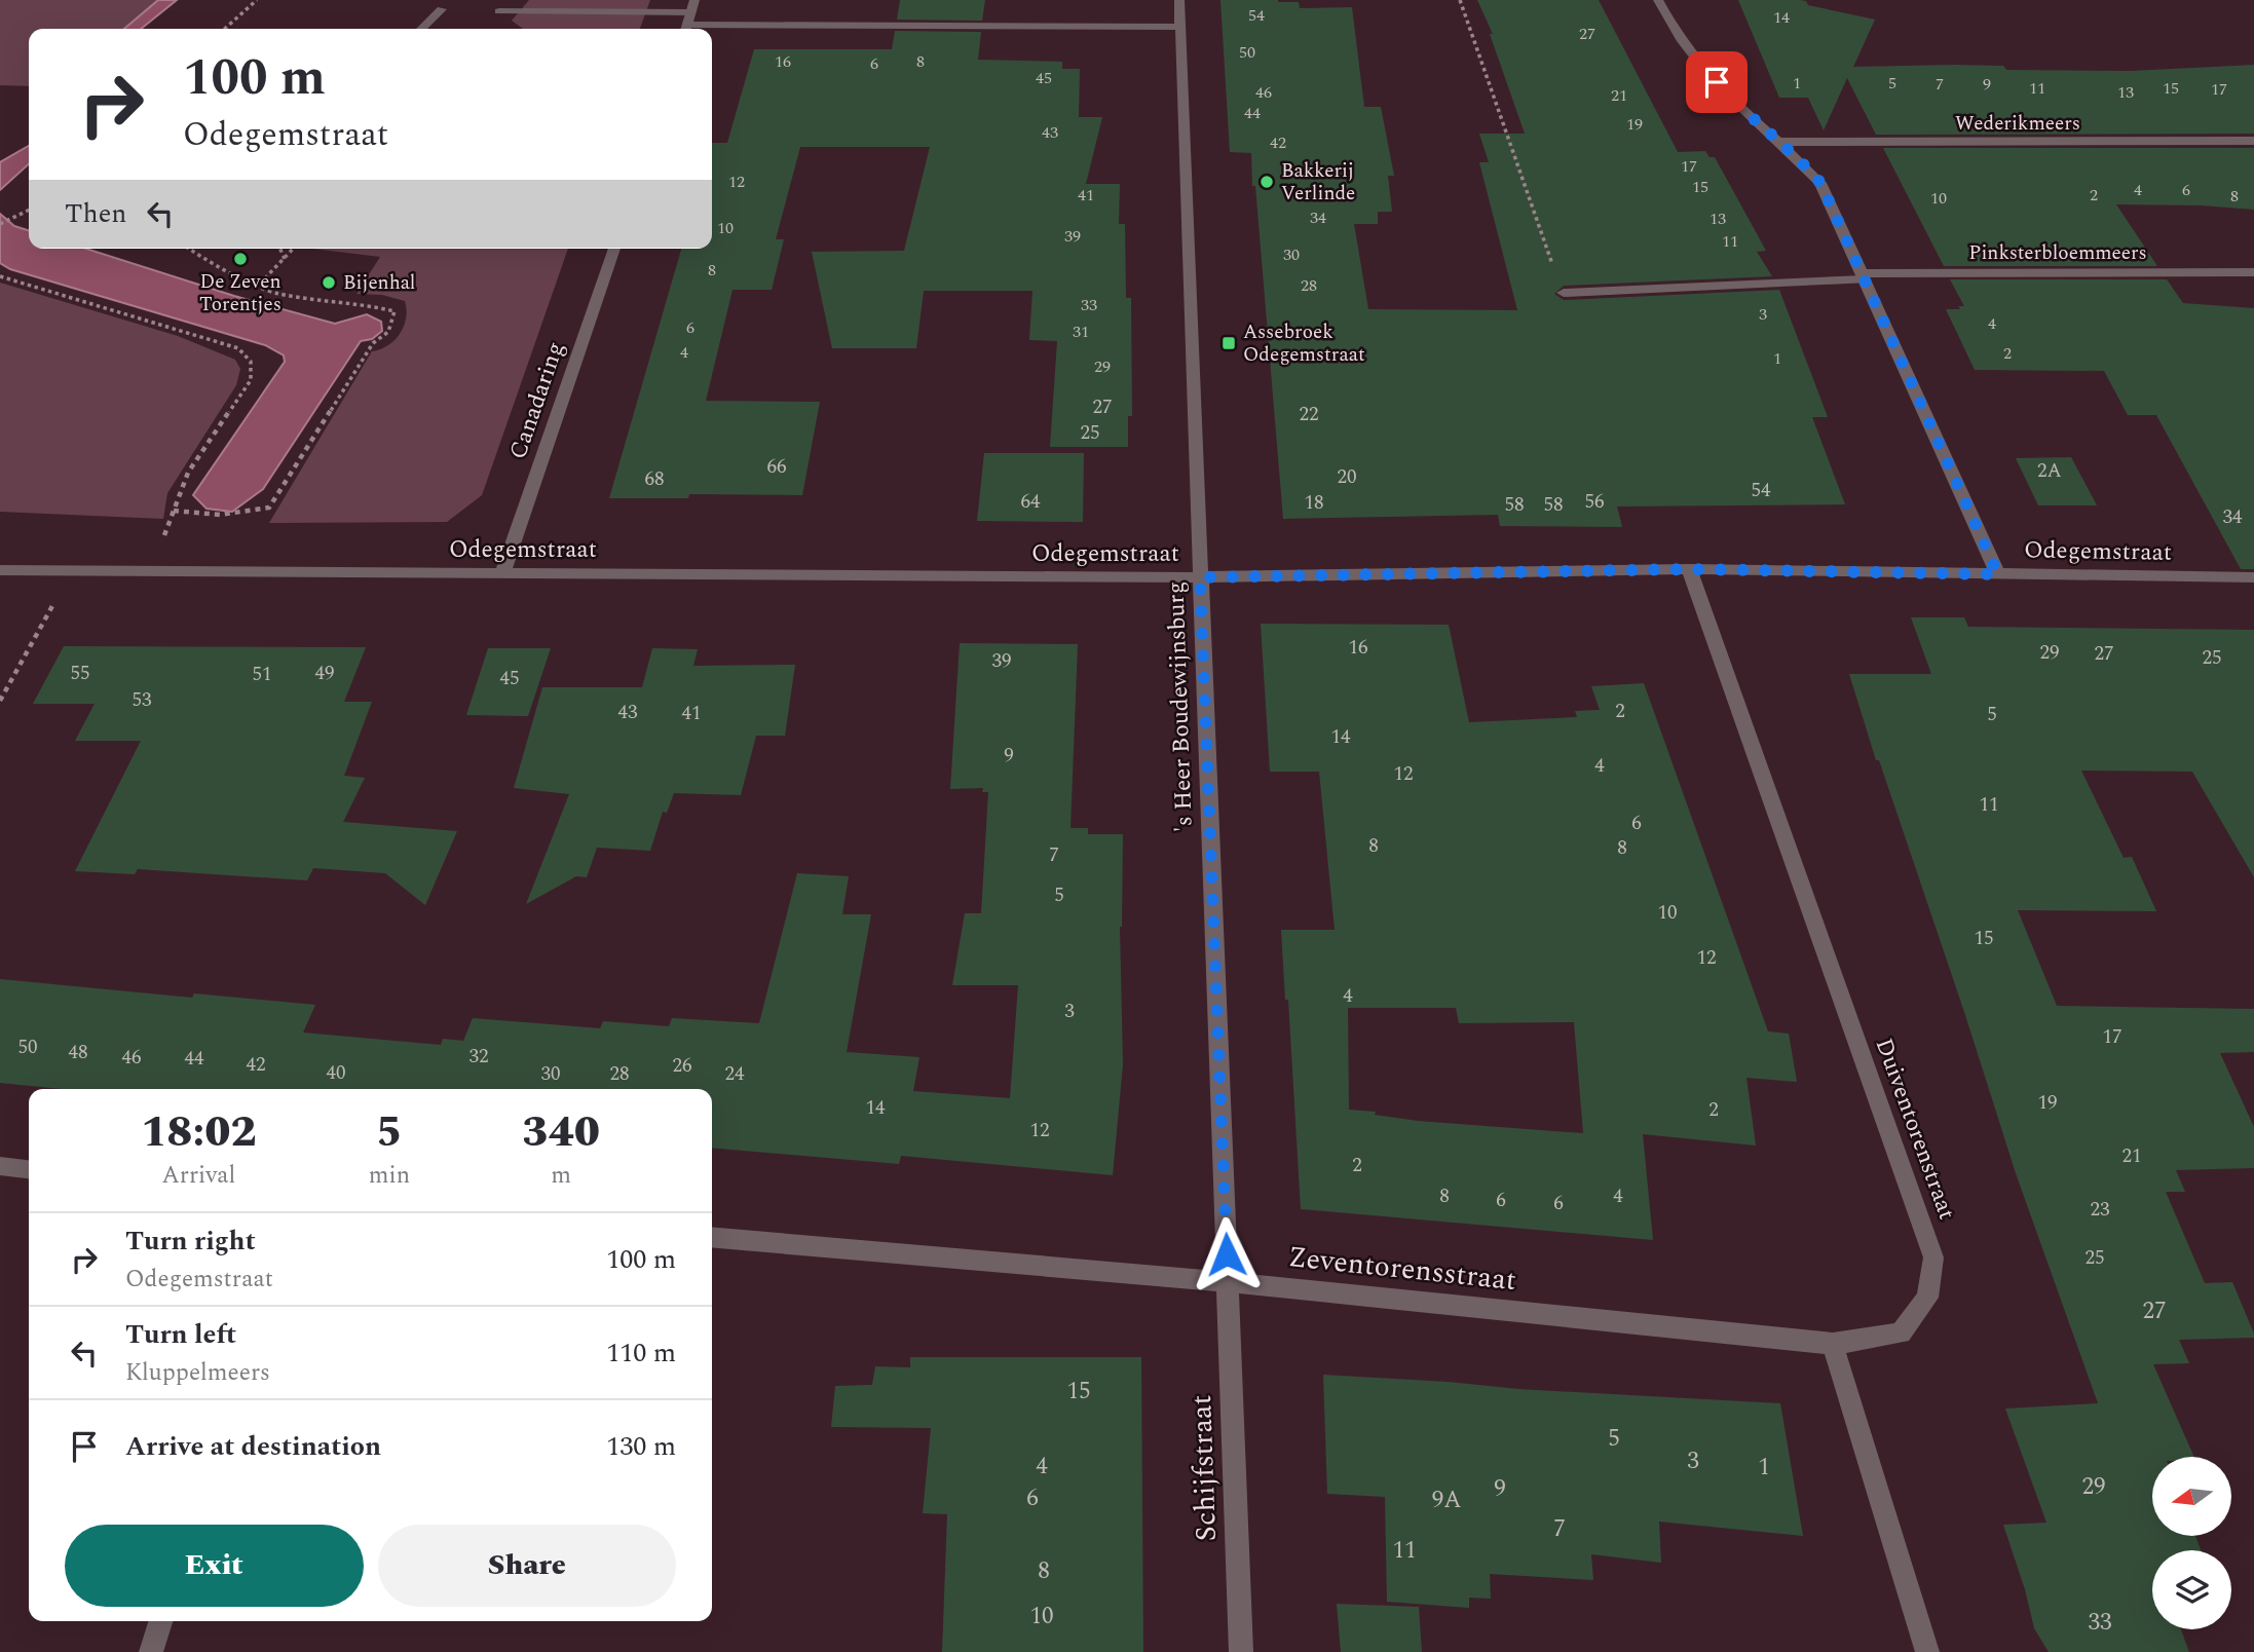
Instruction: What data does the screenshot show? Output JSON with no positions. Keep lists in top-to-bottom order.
{
  "streets": {
    "street": [
      "Wederikmeers",
      "Pinksterbloemmeers",
      "Canadaring",
      "Odegemstraat",
      "'s Heer Boudewijnsburg",
      "Duiventorenstraat",
      "Zeventorensstraat",
      "Schijfstraat"
    ]
  },
  "crossings": [
    ["Canadaring", "Odegemstraat"],
    ["Odegemstraat", "'s Heer Boudewijnsburg"],
    ["Odegemstraat", "Duiventorenstraat"],
    ["'s Heer Boudewijnsburg", "Zeventorensstraat"],
    ["'s Heer Boudewijnsburg", "Schijfstraat"],
    ["Duiventorenstraat", "Zeventorensstraat"],
    ["Zeventorensstraat", "Schijfstraat"]
  ],
  "places": {
    "other": ["Bakkerij Verlinde", "De Zeven Torentjes", "Bijenhal"],
    "transit": ["Assebroek Odegemstraat"]
  },
  "house_numbers": [
    "54",
    "14",
    "27",
    "50",
    "16",
    "8",
    "6",
    "45",
    "1",
    "5",
    "7",
    "9",
    "11",
    "15",
    "17",
    "46",
    "13",
    "21",
    "44",
    "19",
    "43",
    "42",
    "17",
    "12",
    "15",
    "4",
    "6",
    "41",
    "2",
    "8",
    "10",
    "34",
    "13",
    "10",
    "39",
    "11",
    "30",
    "8",
    "28",
    "33",
    "3",
    "4",
    "6",
    "31",
    "4",
    "2",
    "1",
    "29",
    "27",
    "22",
    "25",
    "66",
    "2A",
    "20",
    "68",
    "54",
    "64",
    "56",
    "18",
    "58",
    "58",
    "34",
    "16",
    "29",
    "27",
    "25",
    "39",
    "55",
    "49",
    "51",
    "45",
    "53",
    "2",
    "43",
    "41",
    "5",
    "14",
    "9",
    "4",
    "12",
    "11",
    "6",
    "8",
    "8",
    "7",
    "5",
    "10",
    "15",
    "12",
    "4",
    "3",
    "17",
    "50",
    "48",
    "32",
    "46",
    "44",
    "42",
    "26",
    "40",
    "30",
    "28",
    "24",
    "19",
    "14",
    "2",
    "12",
    "21",
    "2",
    "8",
    "4",
    "6",
    "6",
    "23",
    "25",
    "27",
    "15",
    "5",
    "3",
    "4",
    "1",
    "29",
    "9",
    "6",
    "9A",
    "7",
    "11",
    "8",
    "10",
    "33"
  ],
  "north": "left",
  "page": {
    "turn": ["100 m", "Odegemstraat"],
    "then": "Then",
    "eta": [
      "18:02",
      "Arrival",
      "5",
      "min",
      "340",
      "m"
    ],
    "list": [
      {
        "name": "Turn right",
        "note": "Odegemstraat",
        "value": "100 m"
      },
      {
        "name": "Turn left",
        "note": "Kluppelmeers",
        "value": "110 m"
      },
      {
        "name": "Arrive at destination",
        "value": "130 m"
      }
    ],
    "buttons": ["Exit", "Share"]
  }
}
